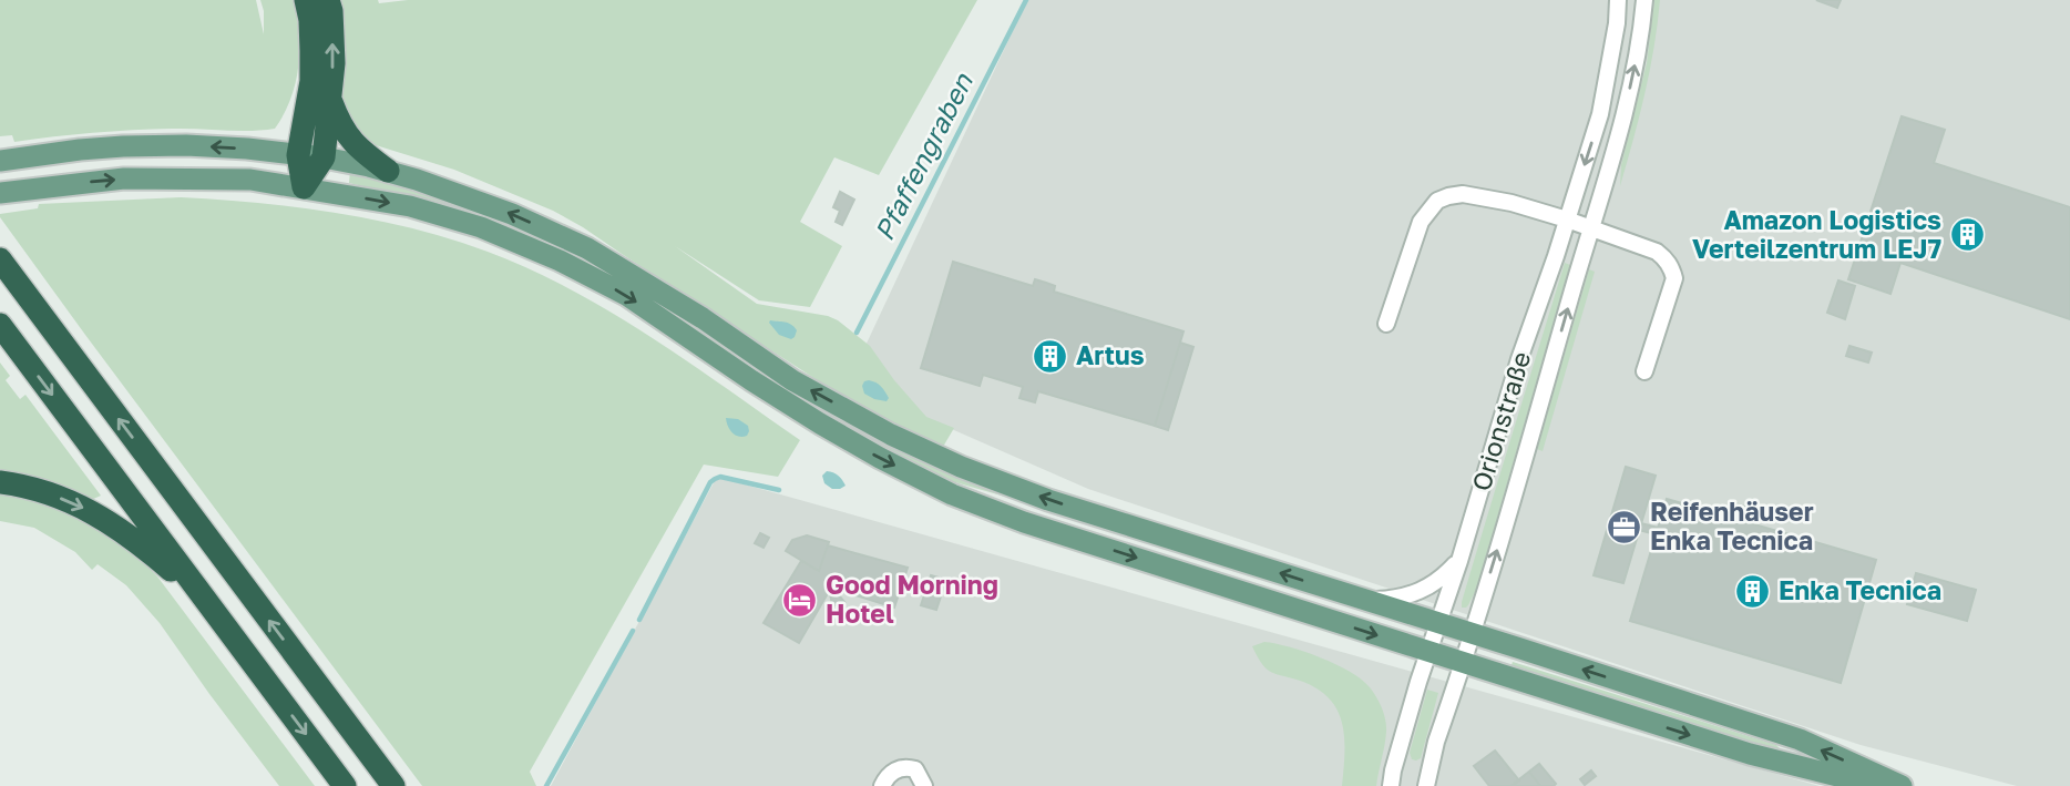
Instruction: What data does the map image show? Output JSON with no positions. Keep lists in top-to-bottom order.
{
  "streets": {
    "street": ["Orionstraße"]
  },
  "water": ["Pfaffengraben"],
  "places": {
    "building": ["Amazon Logistics Verteilzentrum LEJ7", "Artus", "Enka Tecnica"],
    "office": ["Reifenhäuser Enka Tecnica"],
    "hotel": ["Good Morning Hotel"]
  }
}
